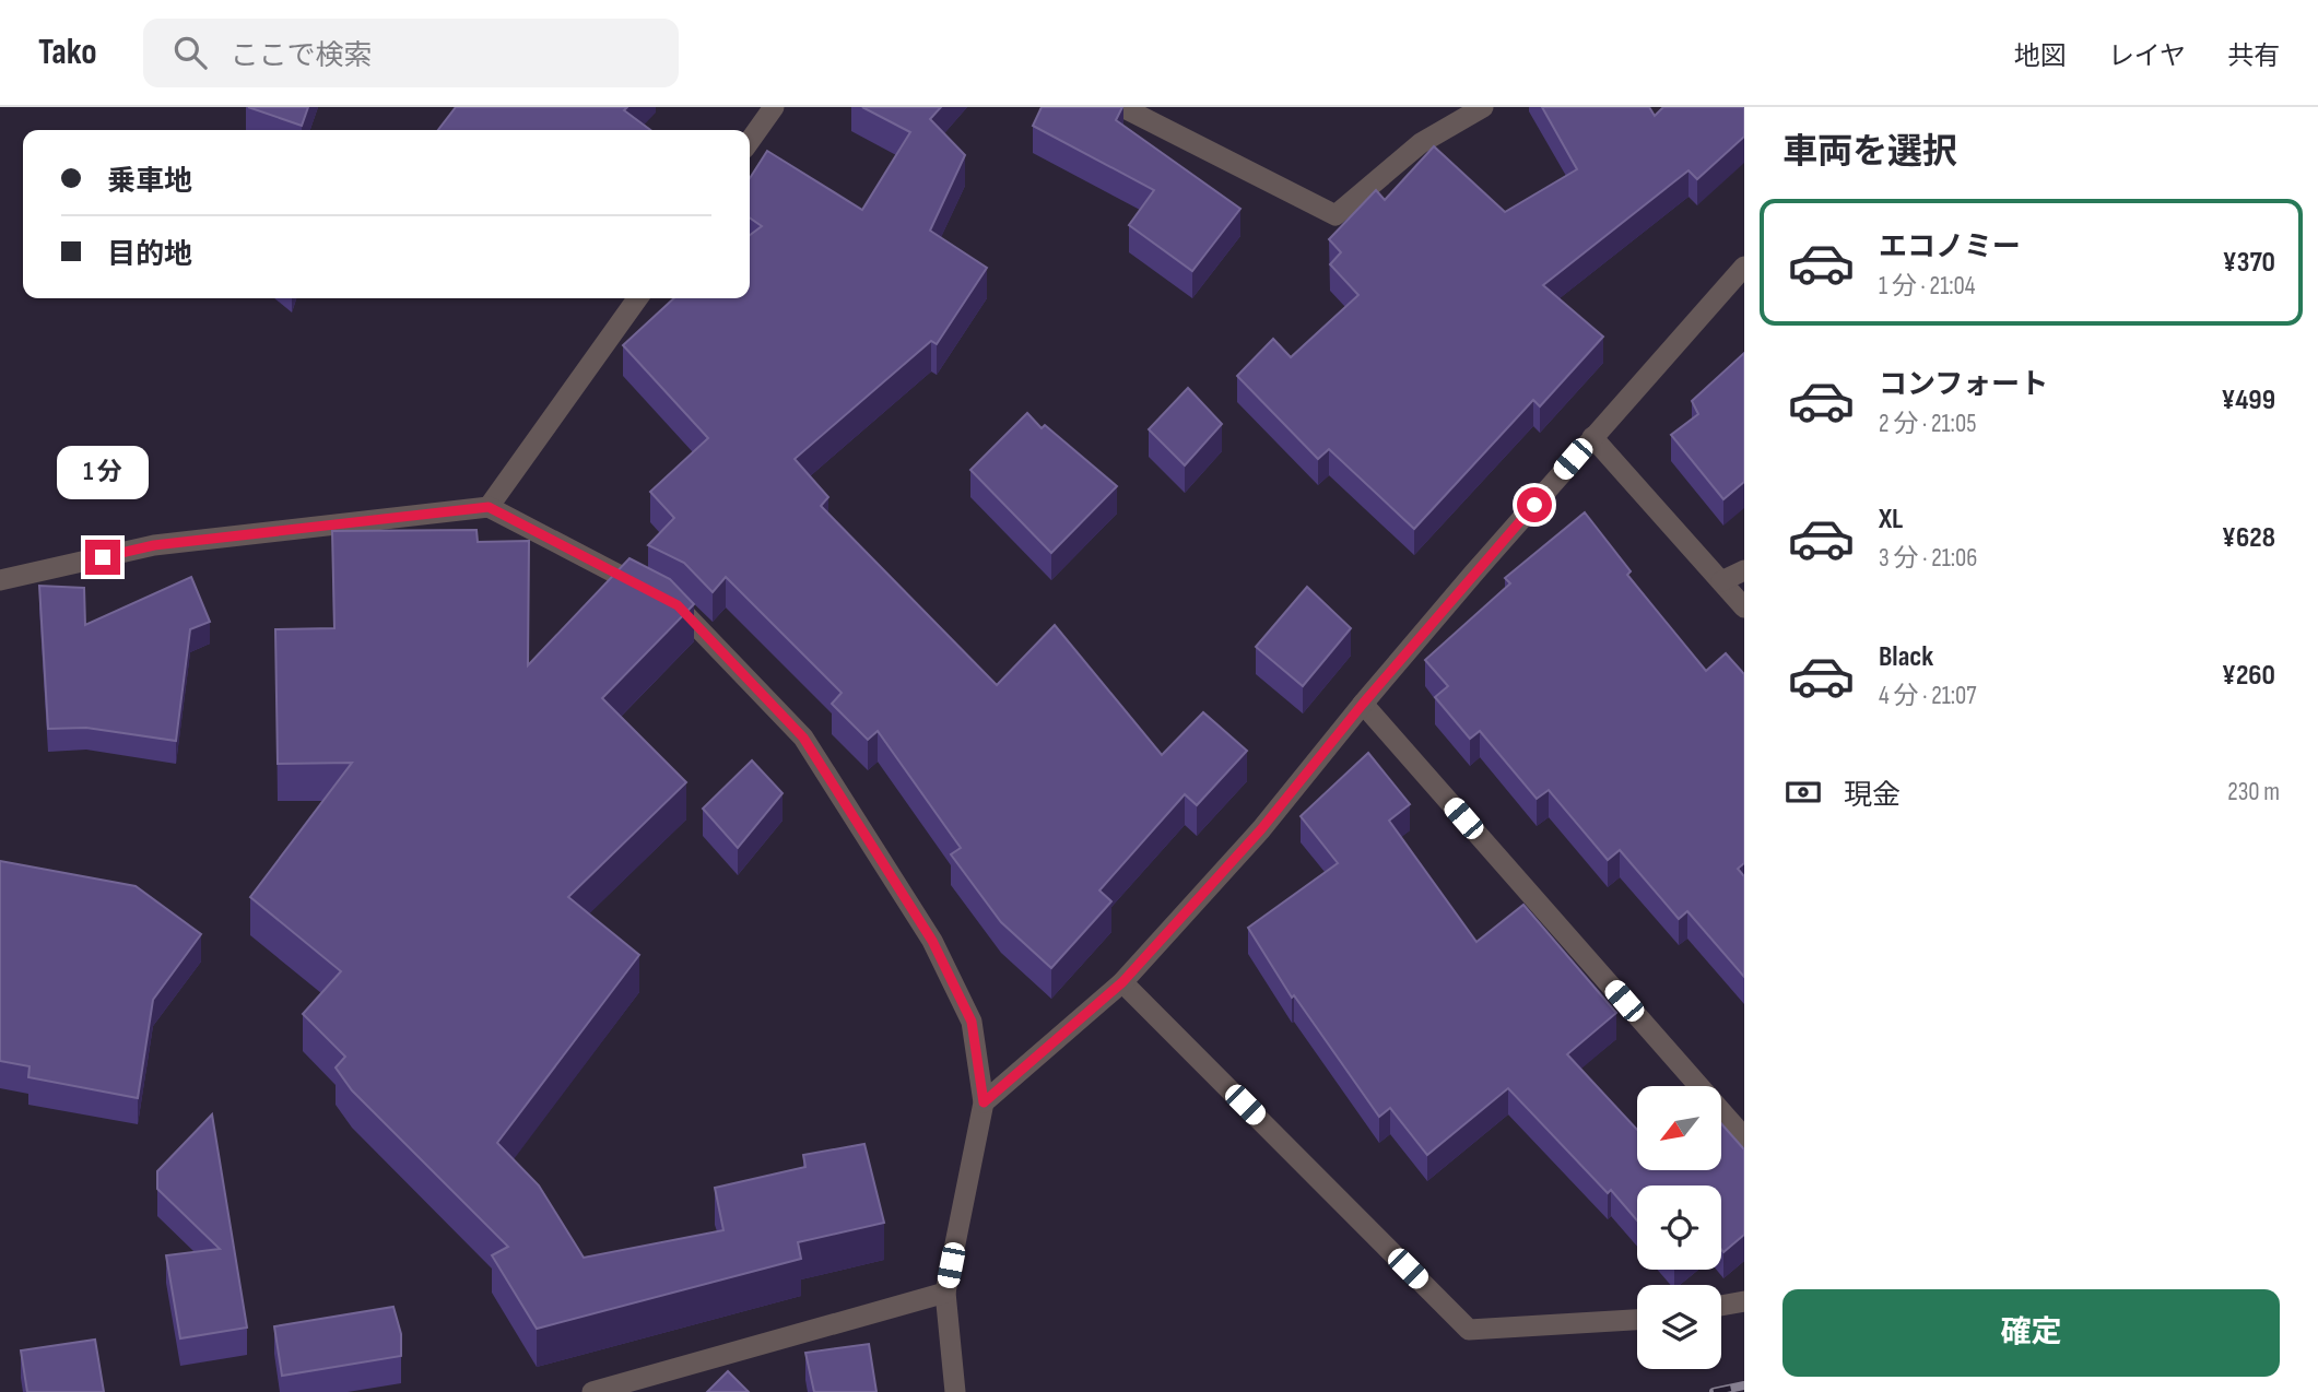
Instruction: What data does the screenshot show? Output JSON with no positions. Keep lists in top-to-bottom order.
{
  "north": "bottom left",
  "page": {
    "header": "Tako",
    "search": "ここで検索",
    "nav": ["地図", "レイヤ", "共有"],
    "heading": "車両を選択",
    "banner": ["乗車地", "目的地"],
    "list": [
      {
        "name": "エコノミー",
        "note": "1 分 · 21:04",
        "value": "¥370"
      },
      {
        "name": "コンフォート",
        "note": "2 分 · 21:05",
        "value": "¥499"
      },
      {
        "name": "XL",
        "note": "3 分 · 21:06",
        "value": "¥628"
      },
      {
        "name": "Black",
        "note": "4 分 · 21:07",
        "value": "¥260"
      }
    ],
    "bubble": "1 分",
    "pay": ["現金", "230 m"],
    "buttons": "確定"
  }
}
